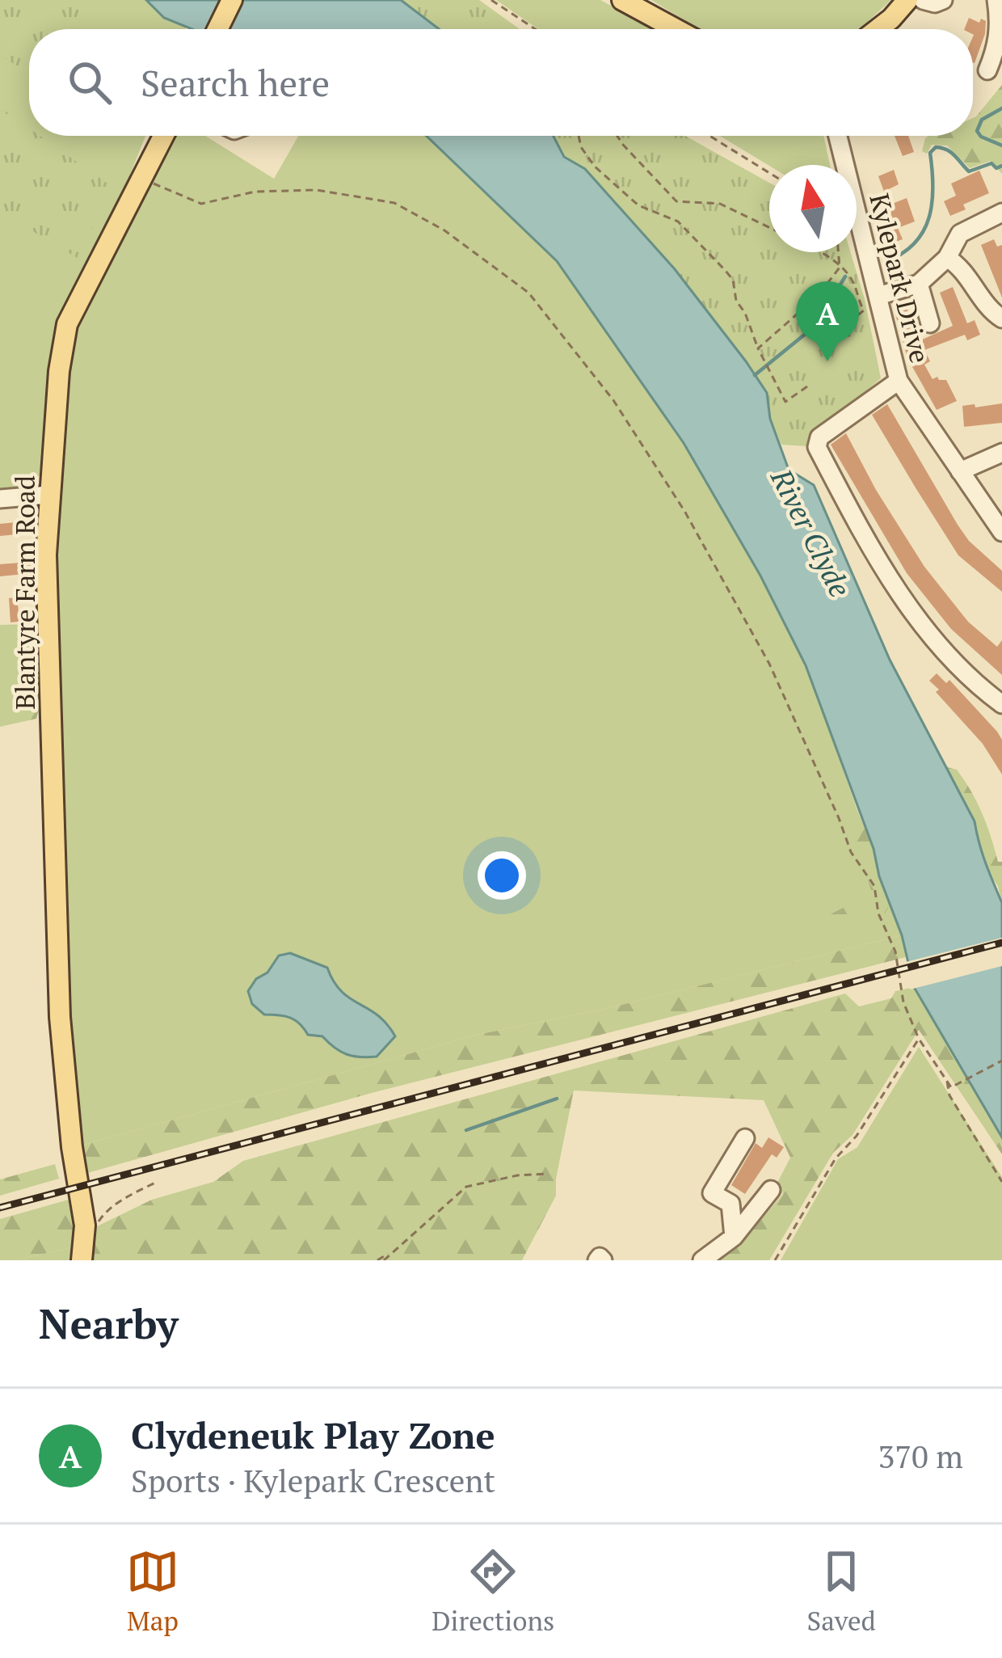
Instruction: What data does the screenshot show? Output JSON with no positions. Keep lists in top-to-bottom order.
{
  "streets": {
    "main road": ["Blantyre Farm Road"],
    "street": ["Kylepark Drive"]
  },
  "water": ["River Clyde"],
  "north": "top",
  "page": {
    "search": "Search here",
    "pins": "A",
    "heading": "Nearby",
    "list": [
      {
        "mark": "A",
        "name": "Clydeneuk Play Zone",
        "note": "Sports · Kylepark Crescent",
        "value": "370 m"
      }
    ],
    "nav": ["Map", "Directions", "Saved"]
  }
}
